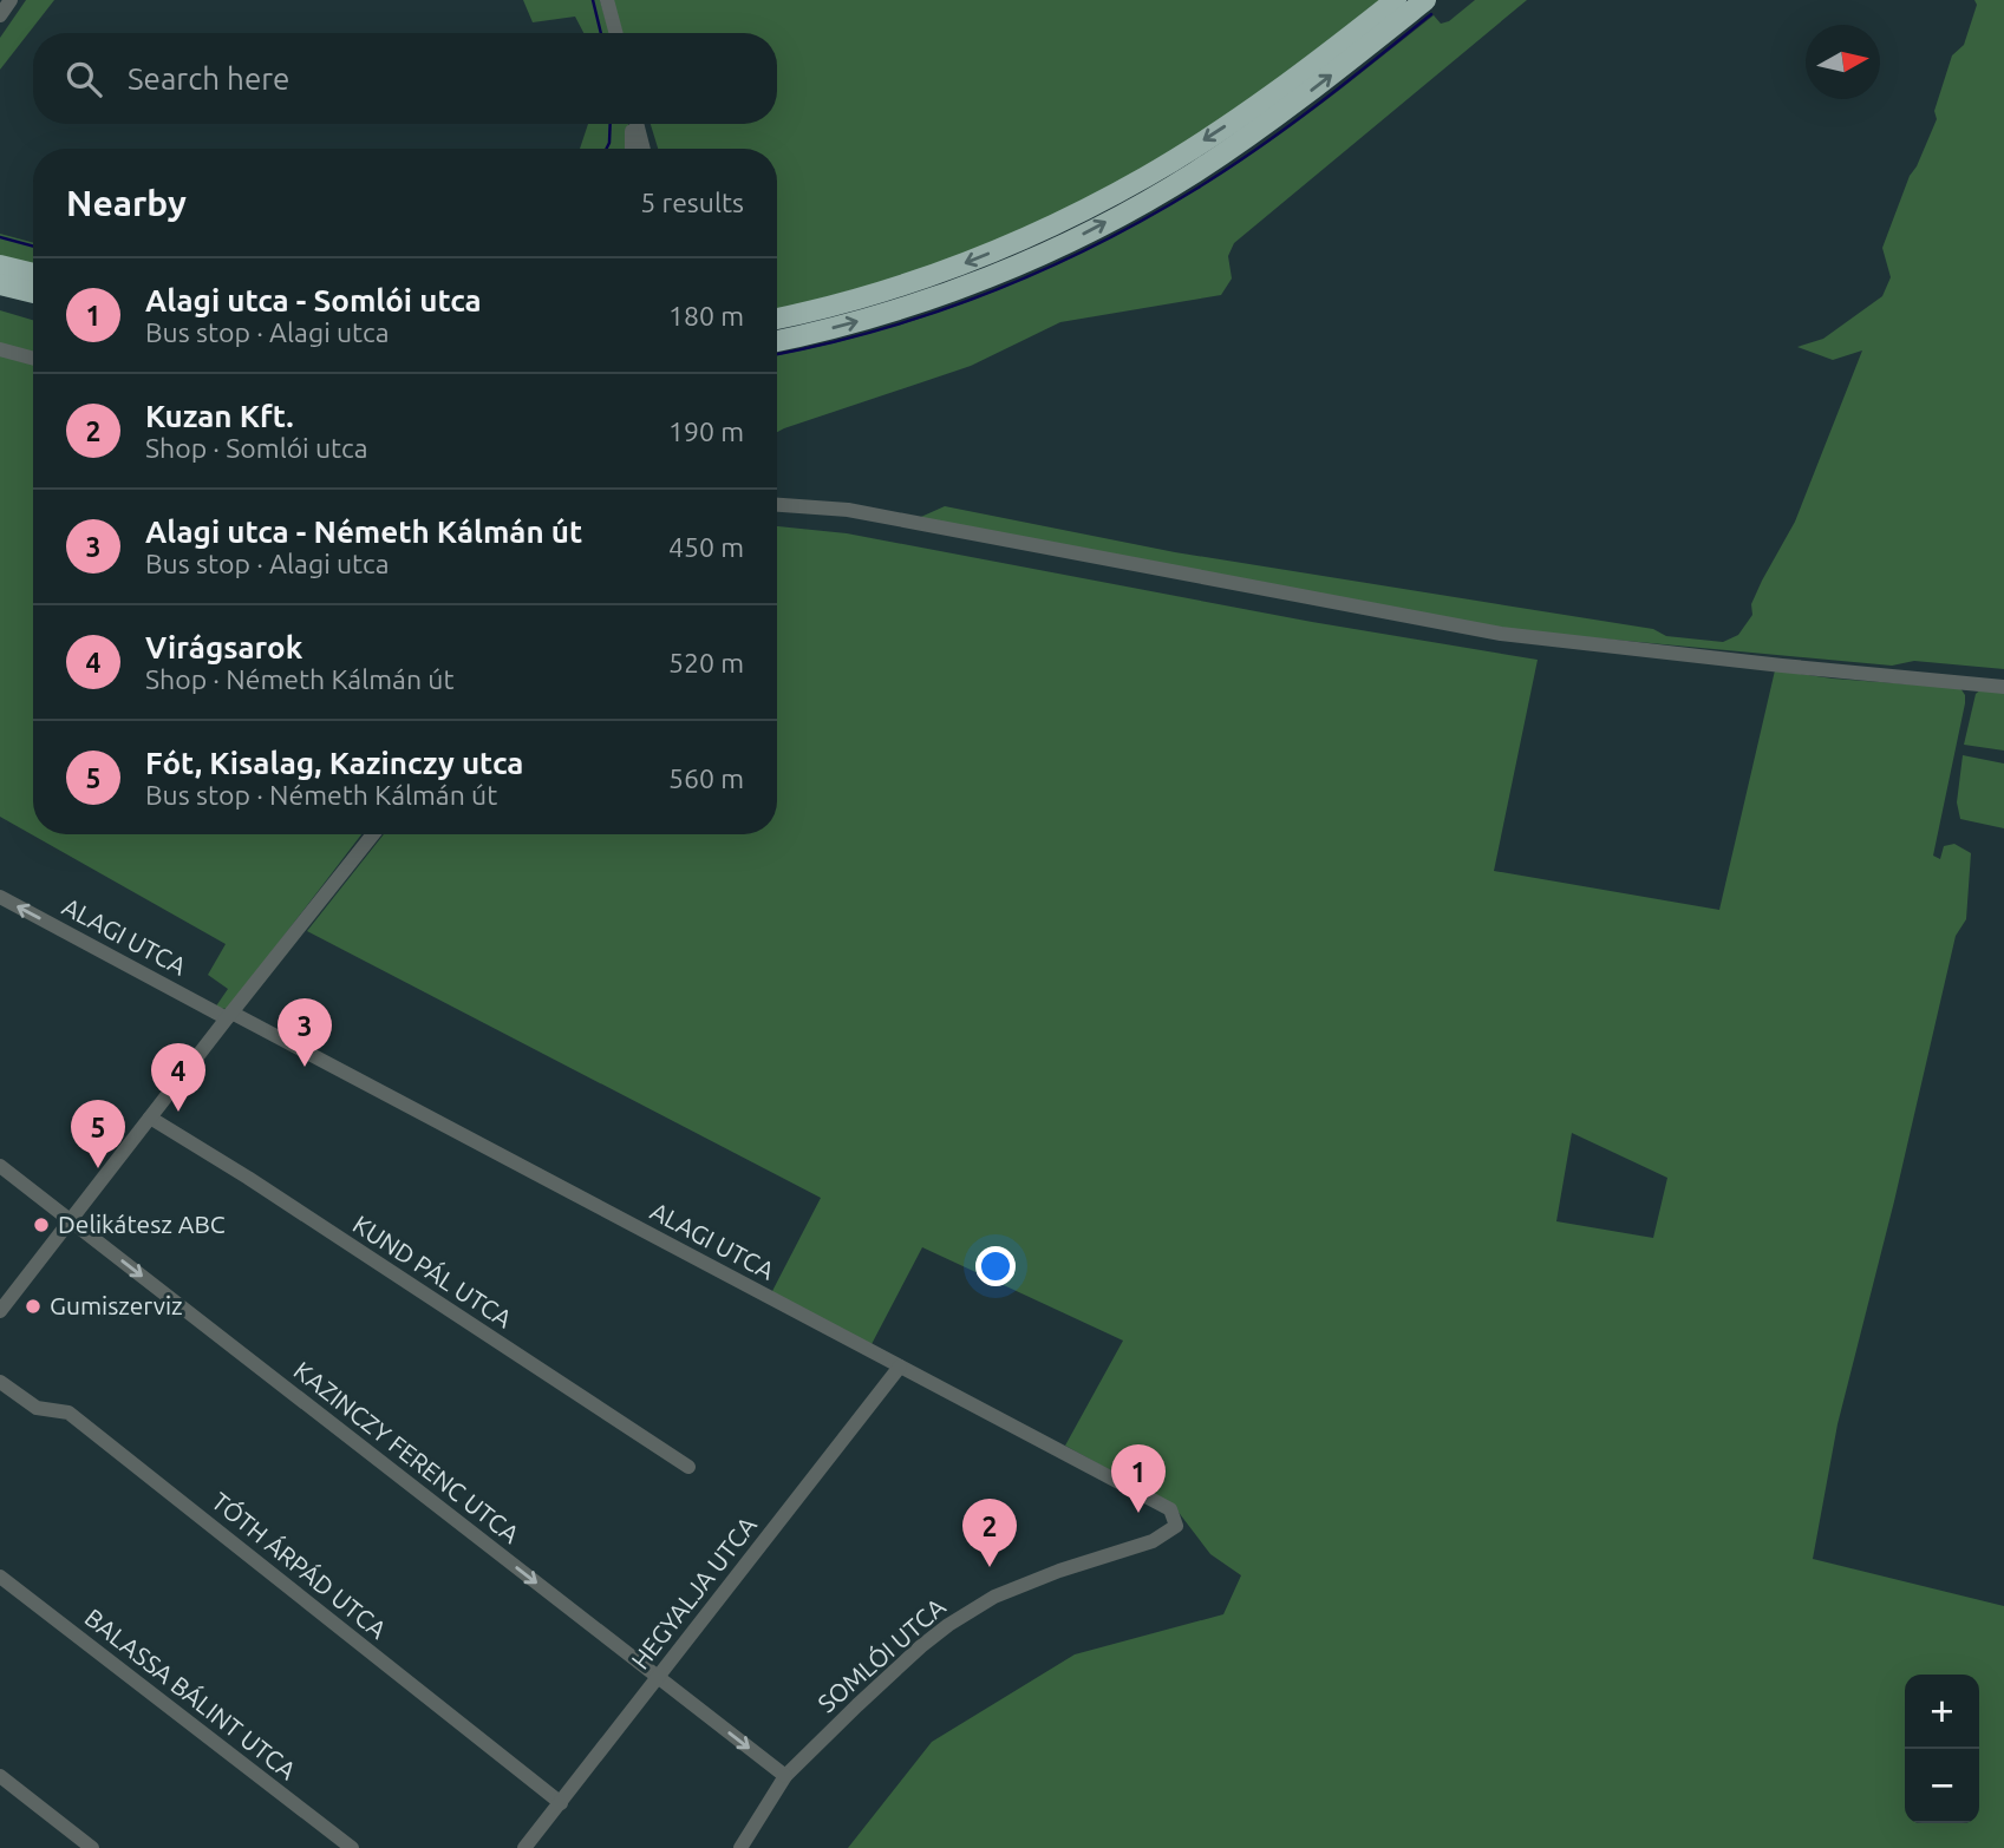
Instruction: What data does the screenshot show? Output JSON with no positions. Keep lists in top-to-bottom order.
{
  "streets": {
    "street": [
      "ALAGI UTCA",
      "KUND PÁL UTCA",
      "KAZINCZY FERENC UTCA",
      "TÓTH ÁRPÁD UTCA",
      "HEGYALJA UTCA",
      "SOMLÓI UTCA",
      "BALASSA BÁLINT UTCA"
    ]
  },
  "crossings": [
    ["ALAGI UTCA", "HEGYALJA UTCA"],
    ["ALAGI UTCA", "SOMLÓI UTCA"],
    ["KAZINCZY FERENC UTCA", "HEGYALJA UTCA"],
    ["KAZINCZY FERENC UTCA", "SOMLÓI UTCA"],
    ["TÓTH ÁRPÁD UTCA", "HEGYALJA UTCA"]
  ],
  "one_way": ["KAZINCZY FERENC UTCA"],
  "places": ["Delikátesz ABC", "Gumiszerviz"],
  "north": "right",
  "page": {
    "search": "Search here",
    "heading": ["Nearby", "5 results"],
    "list": [
      {
        "mark": "1",
        "name": "Alagi utca - Somlói utca",
        "note": "Bus stop · Alagi utca",
        "value": "180 m"
      },
      {
        "mark": "2",
        "name": "Kuzan Kft.",
        "note": "Shop · Somlói utca",
        "value": "190 m"
      },
      {
        "mark": "3",
        "name": "Alagi utca - Németh Kálmán út",
        "note": "Bus stop · Alagi utca",
        "value": "450 m"
      },
      {
        "mark": "4",
        "name": "Virágsarok",
        "note": "Shop · Németh Kálmán út",
        "value": "520 m"
      },
      {
        "mark": "5",
        "name": "Fót, Kisalag, Kazinczy utca",
        "note": "Bus stop · Németh Kálmán út",
        "value": "560 m"
      }
    ],
    "pins": [
      "3",
      "4",
      "5",
      "1",
      "2"
    ],
    "map_buttons": ["+", "−"]
  }
}
